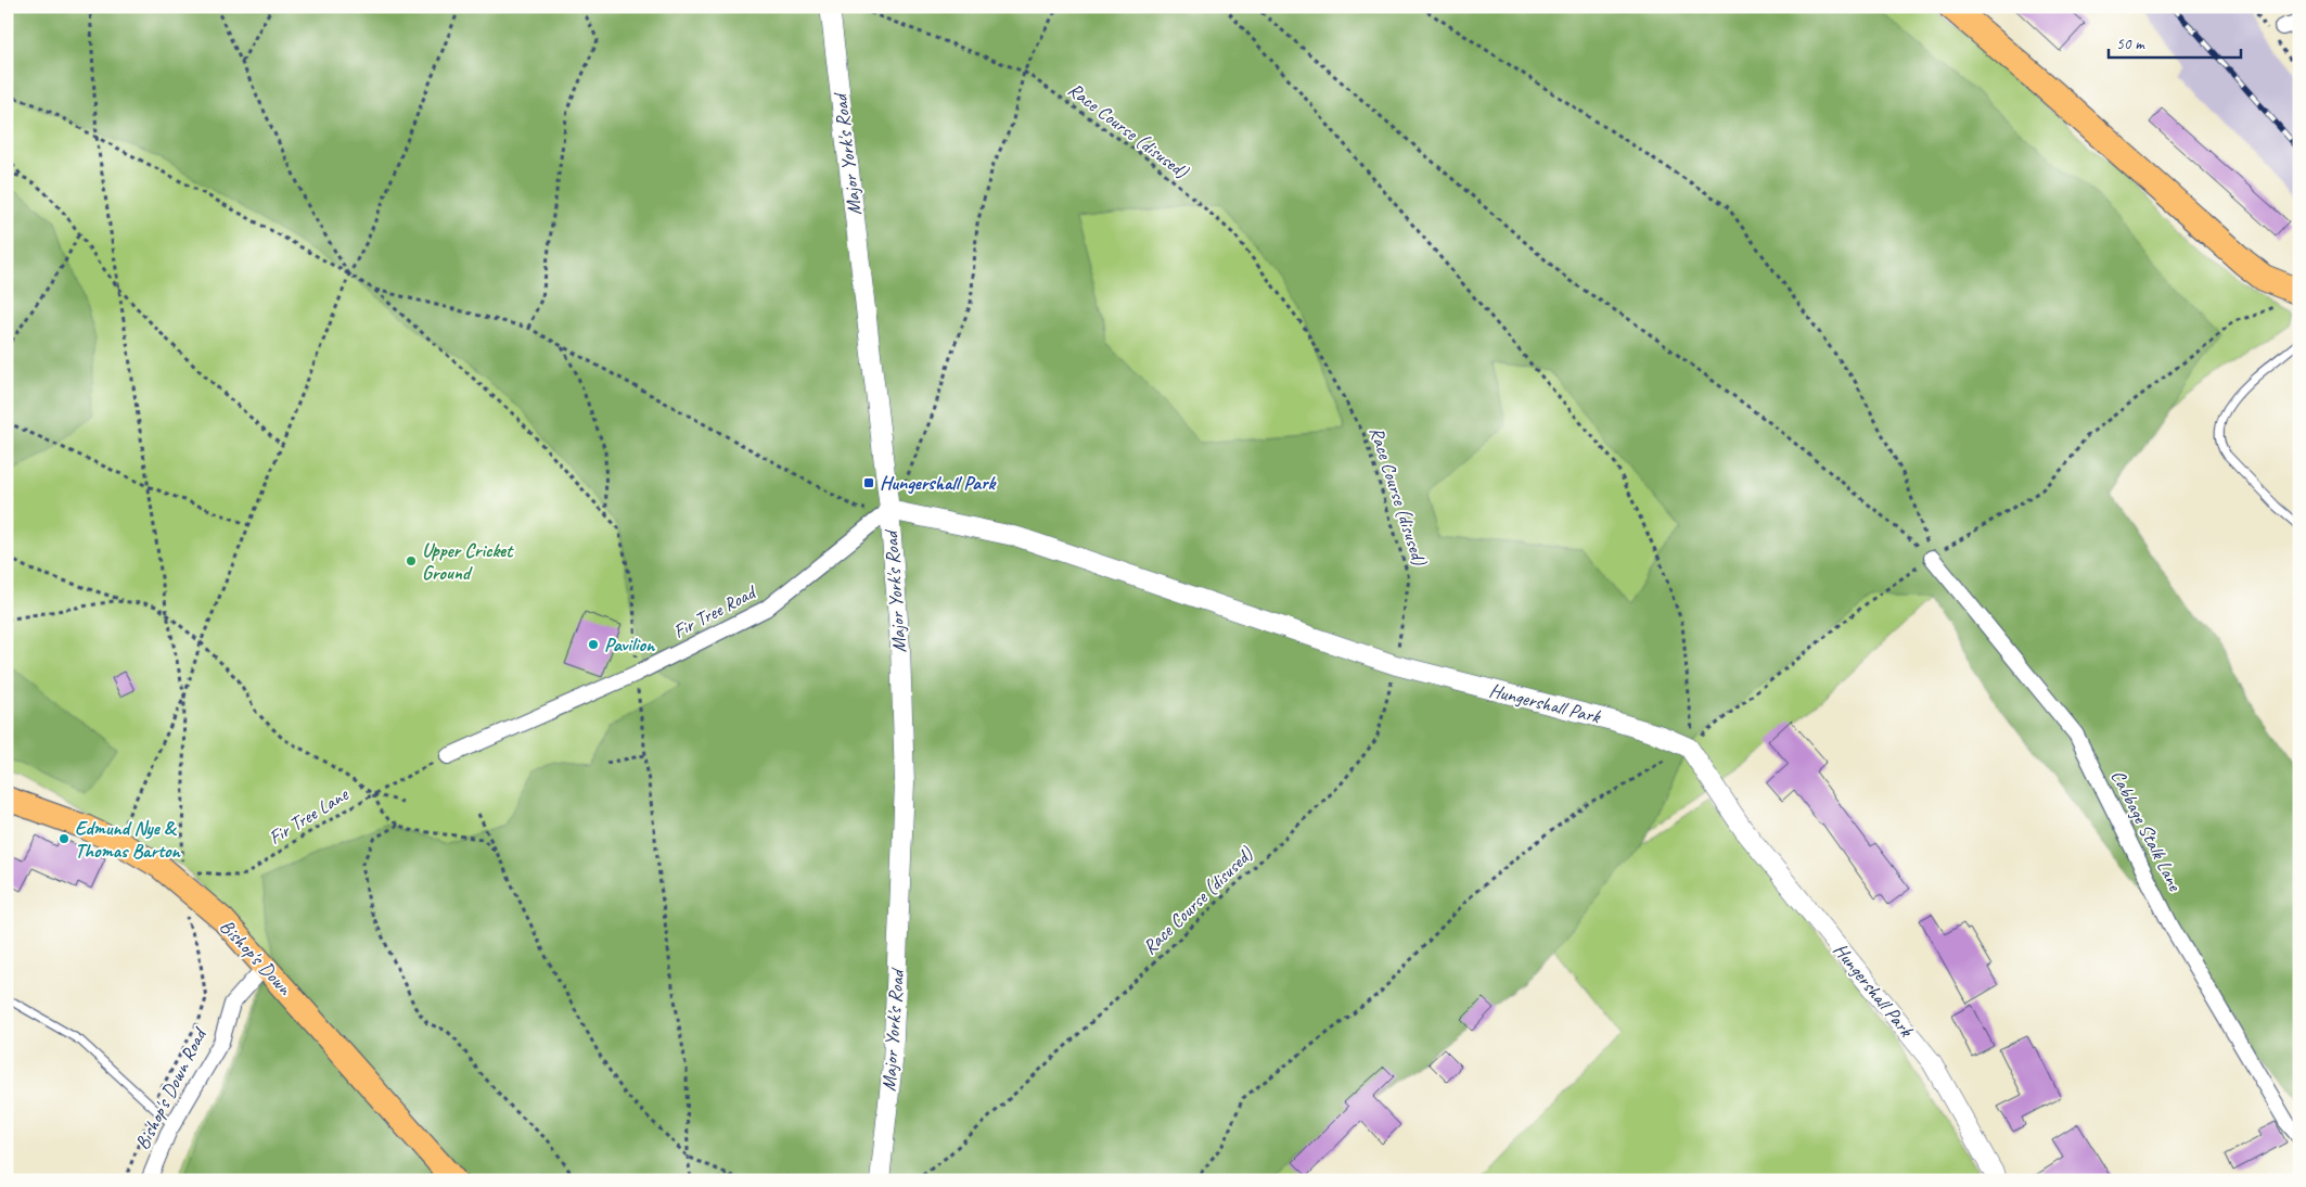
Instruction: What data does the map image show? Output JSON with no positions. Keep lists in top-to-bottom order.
{
  "streets": {
    "main road": ["Bishop's Down"],
    "street": [
      "Major York's Road",
      "Fir Tree Road",
      "Hungershall Park",
      "Cabbage Stalk Lane",
      "Bishop's Down Road"
    ],
    "path": ["Race Course (disused)", "Fir Tree Lane"]
  },
  "crossings": [
    ["Race Course (disused)", "Hungershall Park"],
    ["Major York's Road", "Fir Tree Road"],
    ["Major York's Road", "Hungershall Park"],
    ["Fir Tree Road", "Hungershall Park"],
    ["Fir Tree Road", "Fir Tree Lane"],
    ["Bishop's Down", "Bishop's Down Road"]
  ],
  "places": {
    "transit": ["Hungershall Park"],
    "other": ["Upper Cricket Ground", "Pavilion", "Edmund Nye & Thomas Barton"]
  },
  "scale_bar": "50 m"
}
